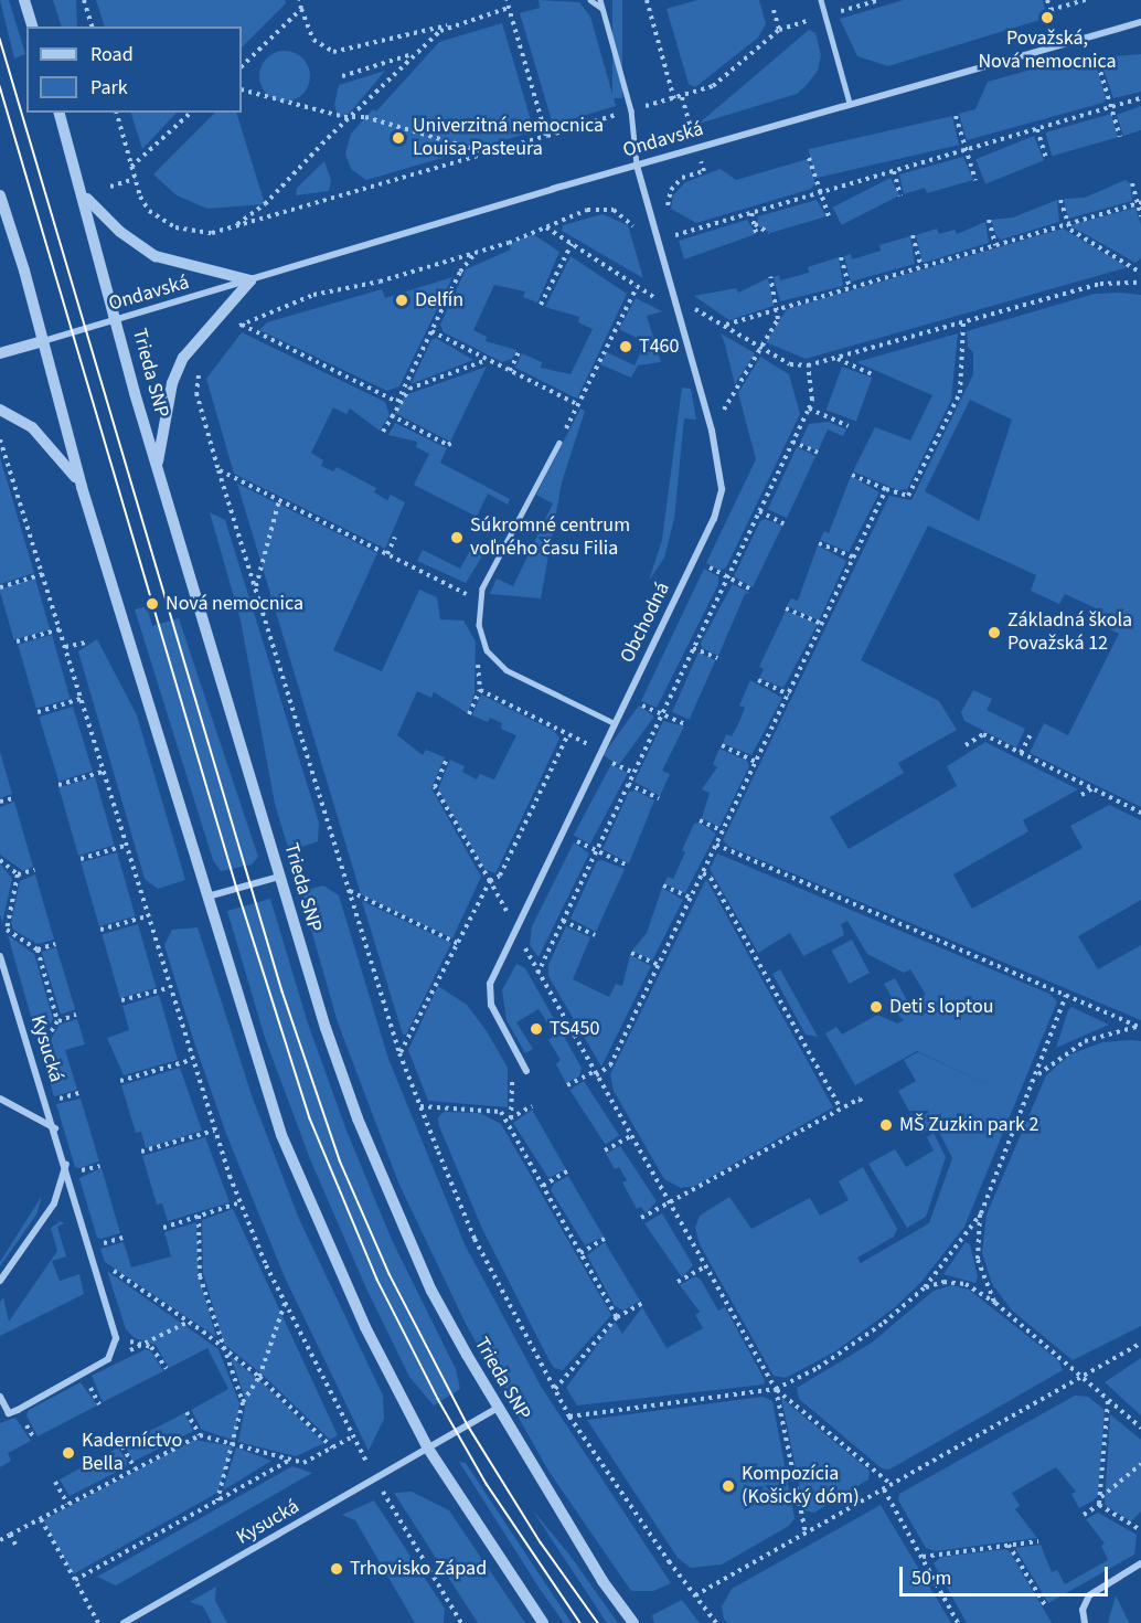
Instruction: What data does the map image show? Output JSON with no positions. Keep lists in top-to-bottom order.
{
  "streets": {
    "street": [
      "Ondavská",
      "Trieda SNP",
      "Obchodná",
      "Kysucká"
    ]
  },
  "crossings": [
    ["Ondavská", "Trieda SNP"],
    ["Ondavská", "Obchodná"],
    ["Trieda SNP", "Kysucká"]
  ],
  "places": [
    "Považská, Nová nemocnica",
    "Univerzitná nemocnica Louisa Pasteura",
    "Delfín",
    "T460",
    "Súkromné centrum voľného času Filia",
    "Nová nemocnica",
    "Základná škola Považská 12",
    "Deti s loptou",
    "TS450",
    "MŠ Zuzkin park 2",
    "Kaderníctvo Bella",
    "Kompozícia (Košický dóm)",
    "Trhovisko Západ"
  ],
  "legend": ["Road", "Park"],
  "scale_bar": "50 m"
}
